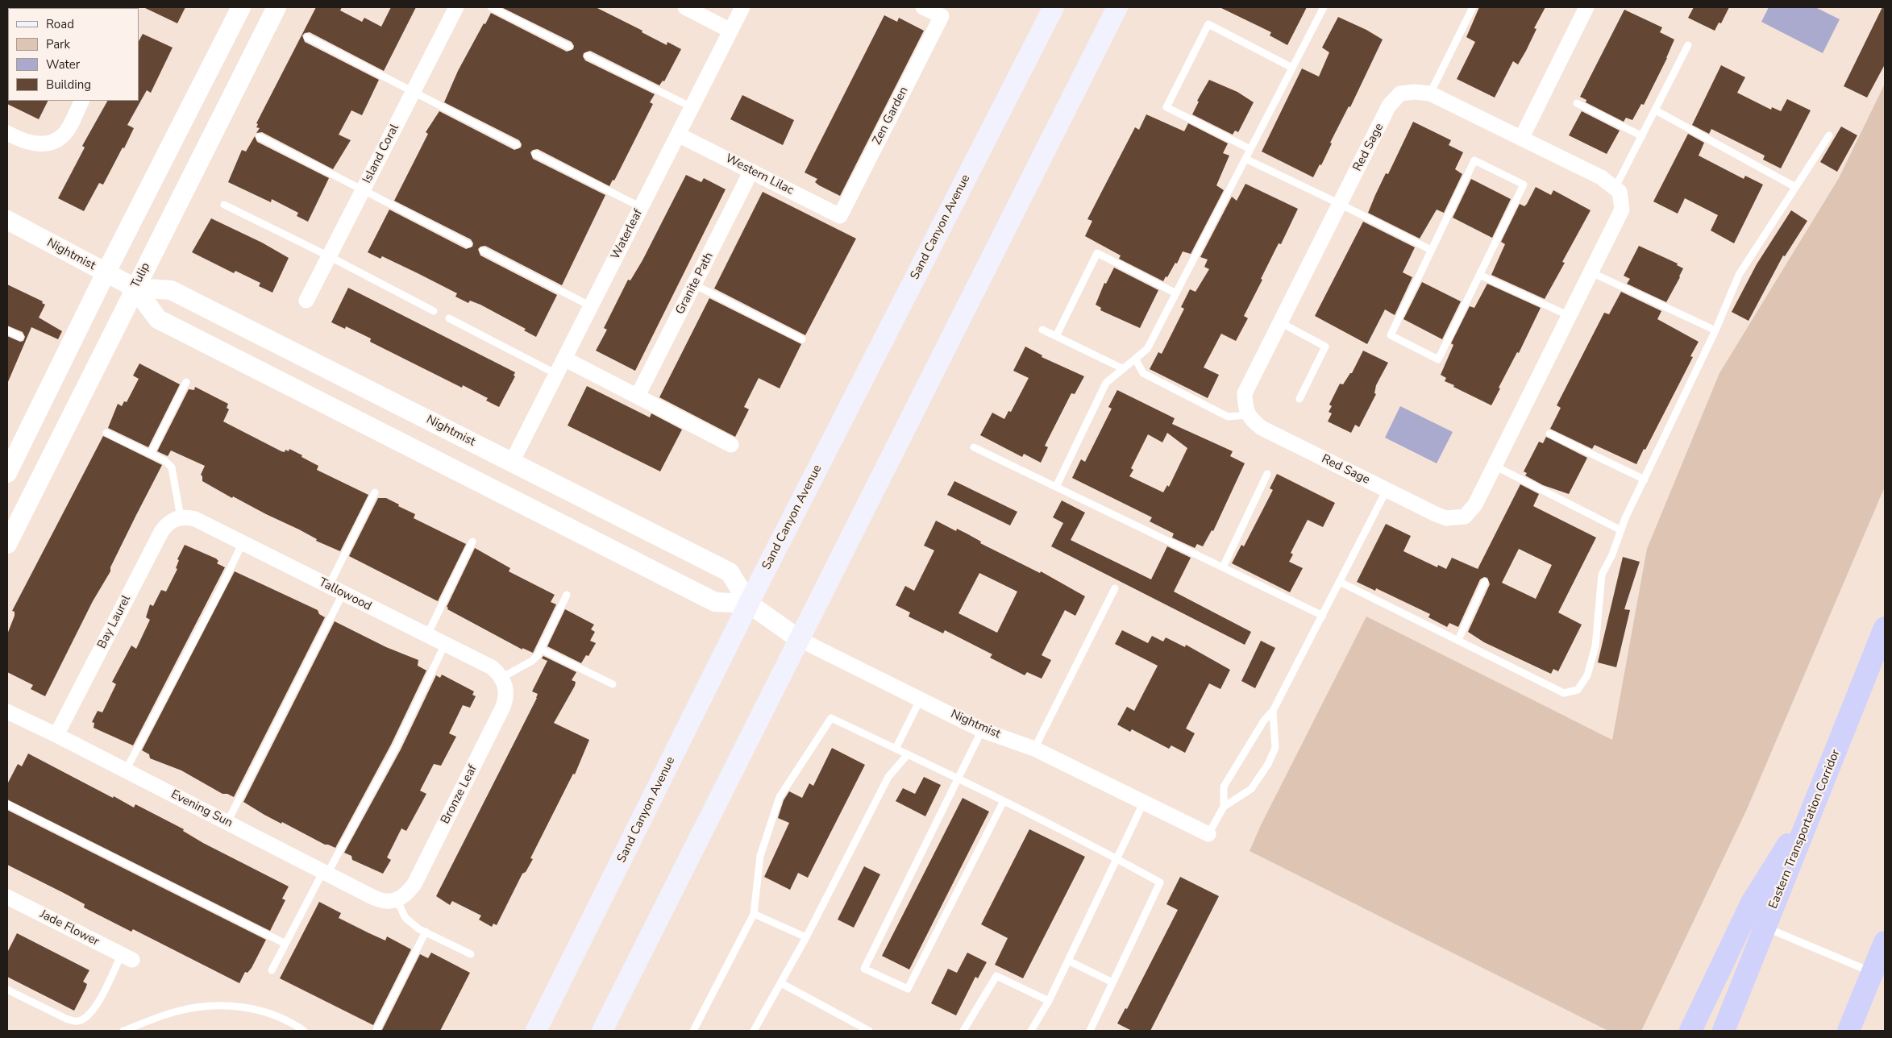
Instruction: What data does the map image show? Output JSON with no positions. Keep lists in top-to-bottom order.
{
  "streets": {
    "highway": ["Eastern Transportation Corridor"],
    "main road": ["Sand Canyon Avenue"],
    "street": [
      "Zen Garden",
      "Red Sage",
      "Island Coral",
      "Western Lilac",
      "Waterleaf",
      "Nightmist",
      "Tulip",
      "Granite Path",
      "Tallowood",
      "Bay Laurel",
      "Bronze Leaf",
      "Evening Sun",
      "Jade Flower"
    ]
  },
  "crossings": [
    ["Zen Garden", "Western Lilac"],
    ["Western Lilac", "Waterleaf"],
    ["Western Lilac", "Granite Path"],
    ["Sand Canyon Avenue", "Nightmist"],
    ["Waterleaf", "Nightmist"],
    ["Nightmist", "Tulip"],
    ["Tallowood", "Bay Laurel"],
    ["Tallowood", "Bronze Leaf"],
    ["Bay Laurel", "Evening Sun"],
    ["Bronze Leaf", "Evening Sun"]
  ],
  "legend": [
    "Road",
    "Park",
    "Water",
    "Building"
  ]
}
